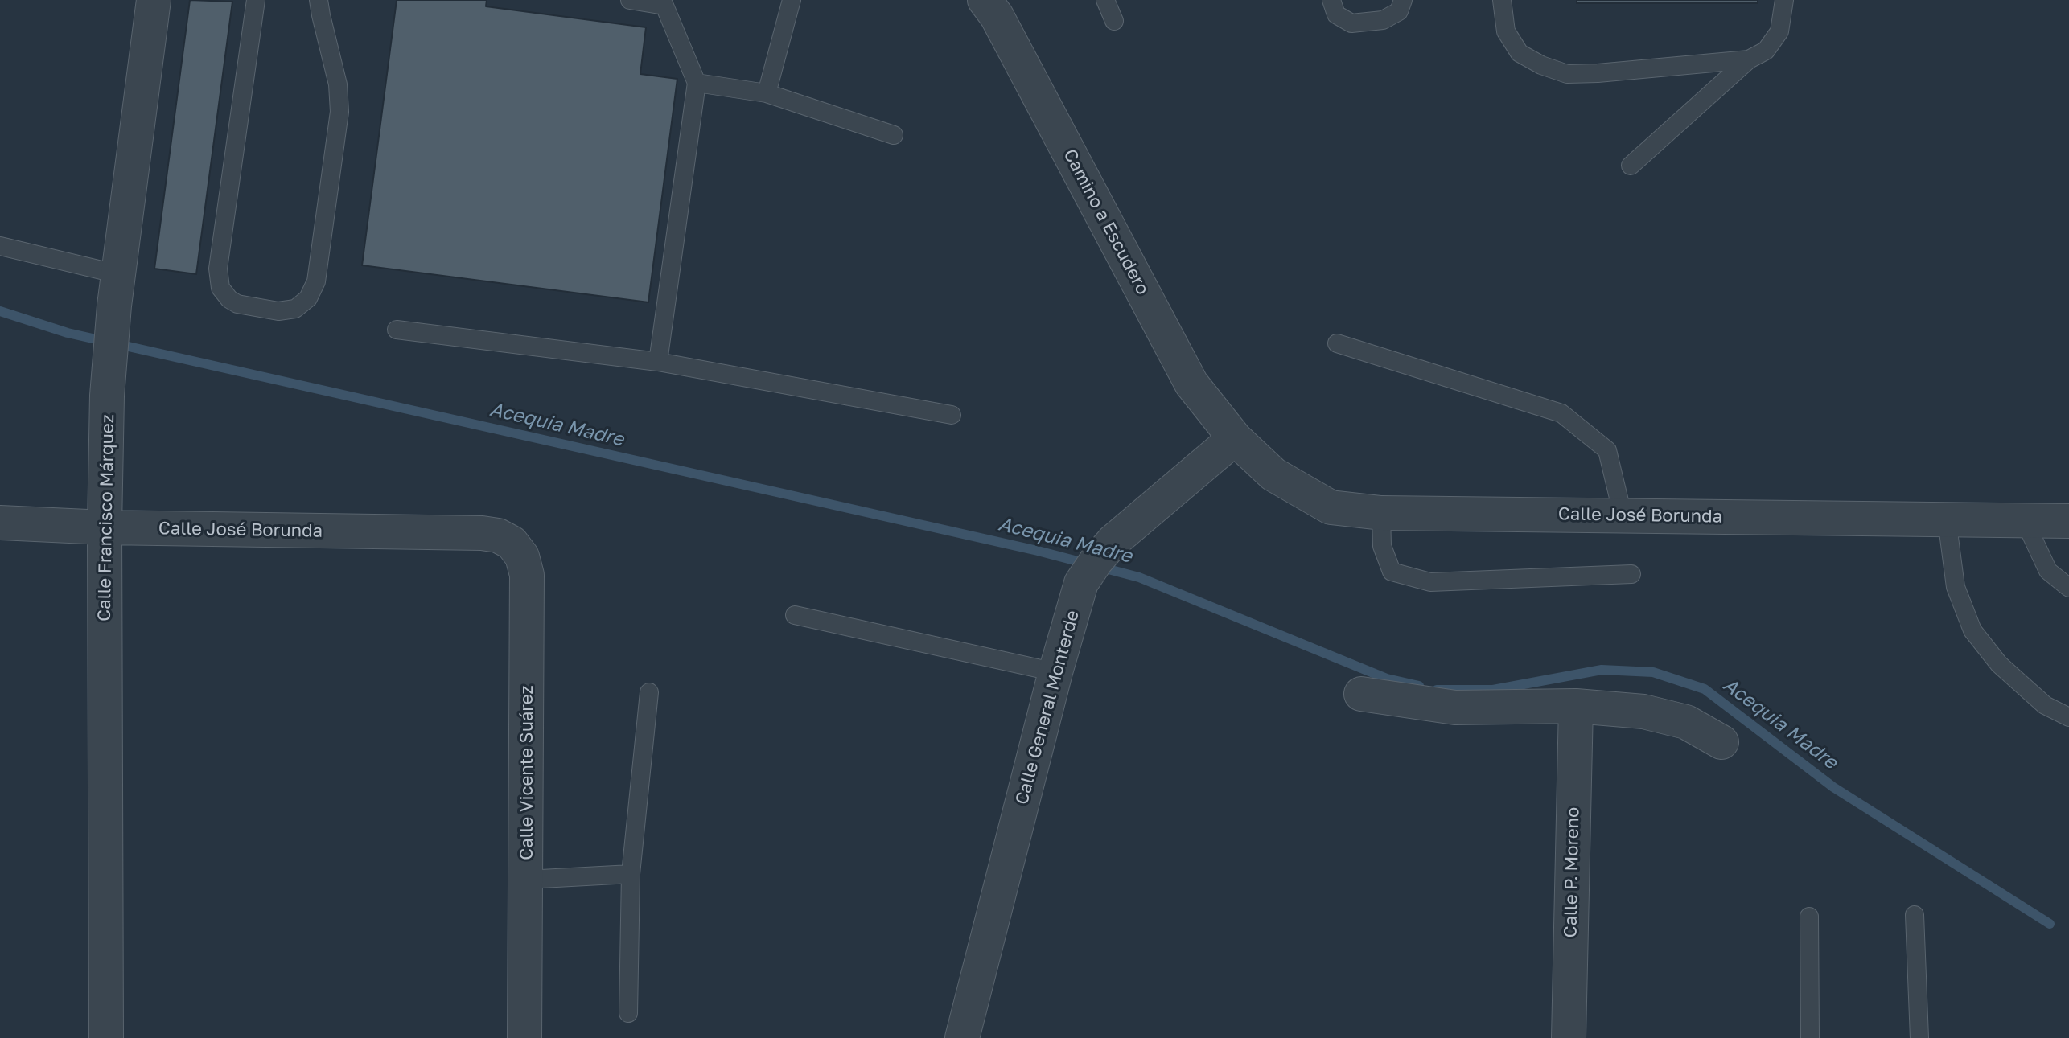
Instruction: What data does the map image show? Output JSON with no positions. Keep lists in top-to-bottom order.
{
  "streets": {
    "street": [
      "Camino a Escudero",
      "Calle José Borunda",
      "Calle Francisco Márquez",
      "Calle General Monterde",
      "Calle Vicente Suárez",
      "Calle P. Moreno"
    ]
  },
  "crossings": [
    ["Camino a Escudero", "Calle José Borunda"],
    ["Camino a Escudero", "Calle General Monterde"],
    ["Calle José Borunda", "Calle Francisco Márquez"],
    ["Calle José Borunda", "Calle General Monterde"],
    ["Calle José Borunda", "Calle Vicente Suárez"]
  ],
  "water": ["Acequia Madre"]
}
